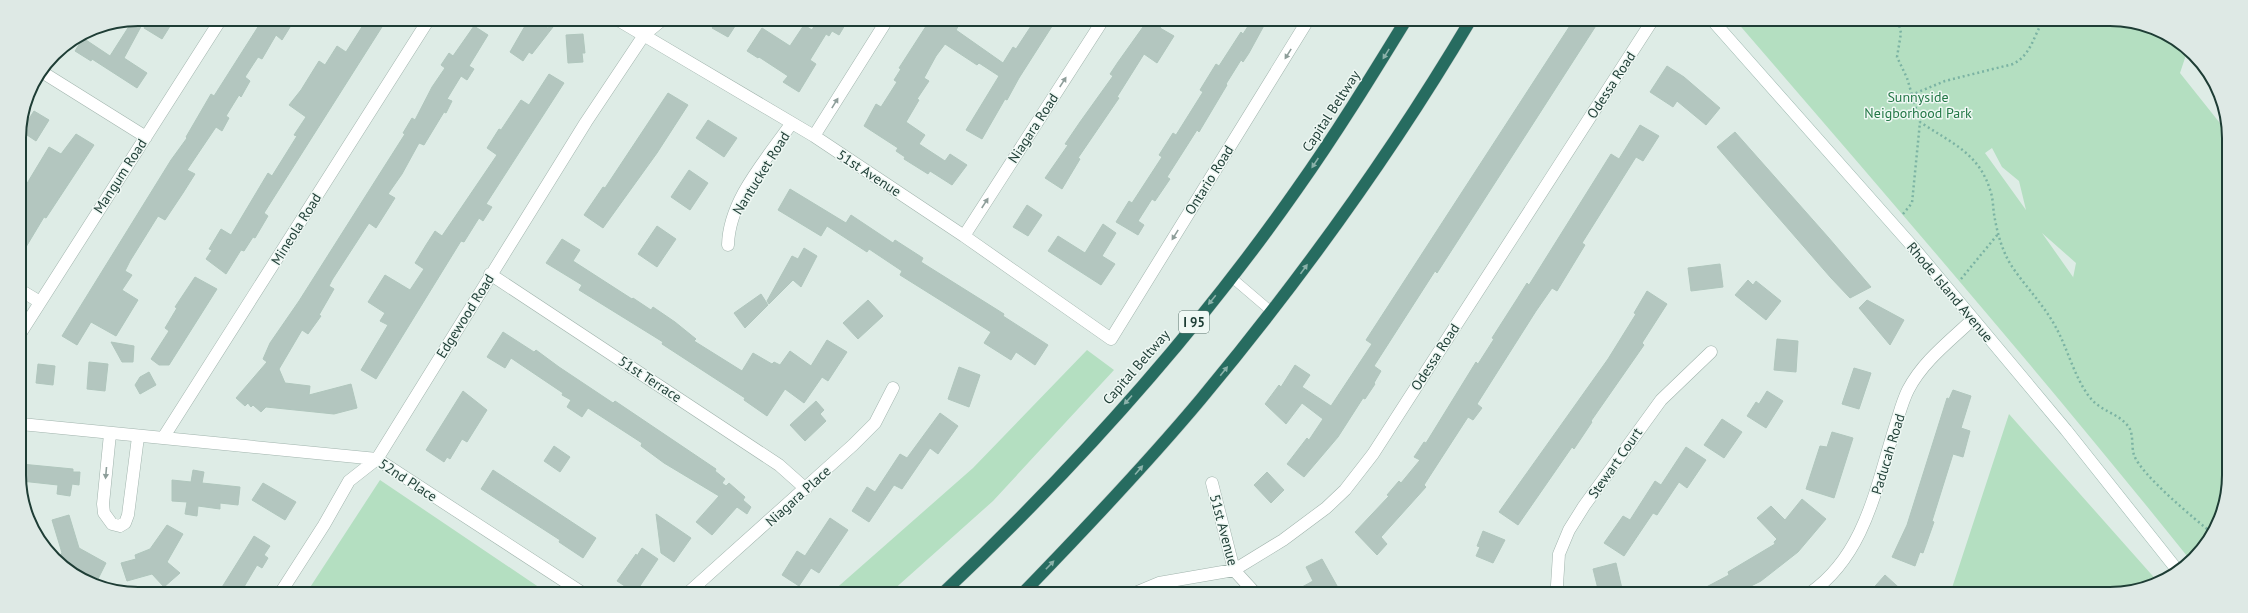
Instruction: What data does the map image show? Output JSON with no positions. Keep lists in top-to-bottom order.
{
  "streets": {
    "highway": ["Capital Beltway", "I 95"],
    "street": [
      "Odessa Road",
      "Niagara Road",
      "Nantucket Road",
      "51st Avenue",
      "Mangum Road",
      "Ontario Road",
      "Mineola Road",
      "Rhode Island Avenue",
      "Edgewood Road",
      "51st Terrace",
      "Paducah Road",
      "Stewart Court",
      "52nd Place",
      "Niagara Place"
    ]
  },
  "crossings": [
    ["Odessa Road", "51st Avenue"],
    ["Niagara Road", "51st Avenue"],
    ["Nantucket Road", "51st Avenue"],
    ["51st Avenue", "Ontario Road"],
    ["51st Avenue", "Edgewood Road"],
    ["Mineola Road", "52nd Place"],
    ["Rhode Island Avenue", "Paducah Road"],
    ["Edgewood Road", "51st Terrace"],
    ["Edgewood Road", "52nd Place"],
    ["51st Terrace", "Niagara Place"]
  ],
  "one_way": ["Niagara Road", "Nantucket Road", "Ontario Road"],
  "parks": ["Sunnyside Neigborhood Park"]
}
